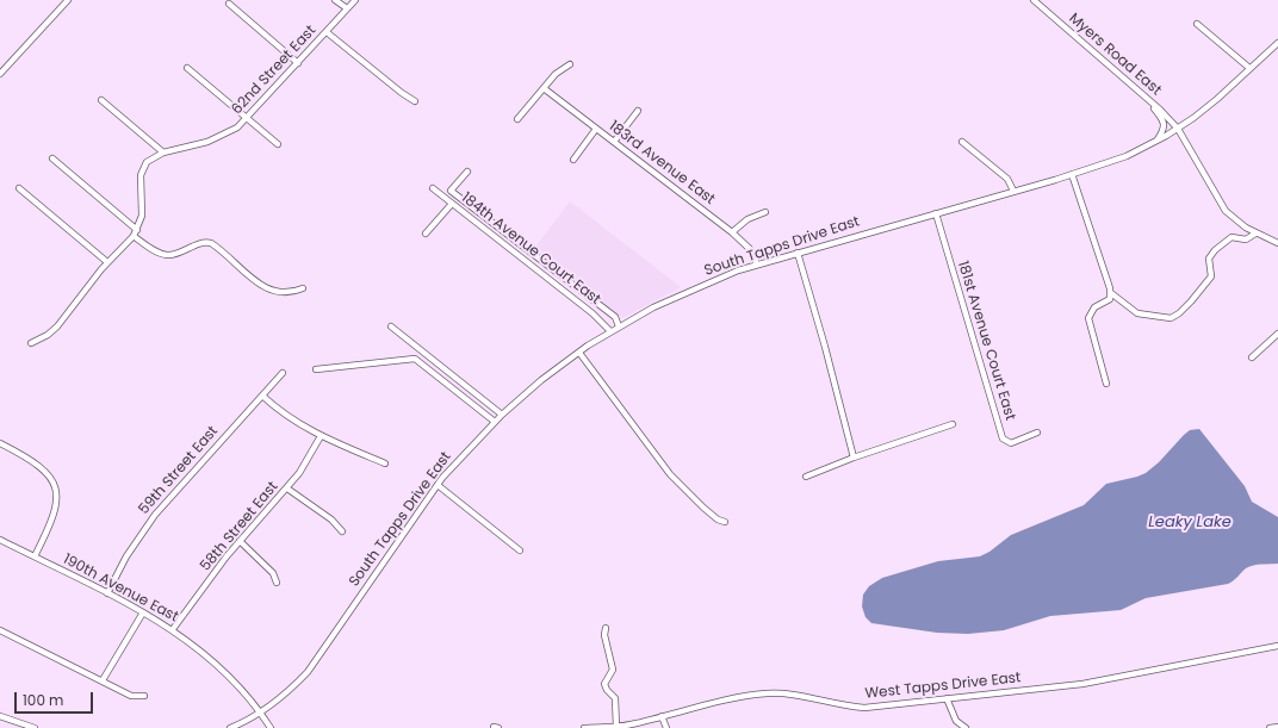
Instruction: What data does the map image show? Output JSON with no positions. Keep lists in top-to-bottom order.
{
  "streets": {
    "street": [
      "Myers Road East",
      "62nd Street East",
      "183rd Avenue East",
      "South Tapps Drive East",
      "184th Avenue Court East",
      "181st Avenue Court East",
      "59th Street East",
      "58th Street East",
      "190th Avenue East",
      "West Tapps Drive East"
    ]
  },
  "crossings": [
    ["Myers Road East", "South Tapps Drive East"],
    ["183rd Avenue East", "South Tapps Drive East"],
    ["South Tapps Drive East", "184th Avenue Court East"],
    ["South Tapps Drive East", "181st Avenue Court East"],
    ["South Tapps Drive East", "190th Avenue East"],
    ["59th Street East", "190th Avenue East"],
    ["58th Street East", "190th Avenue East"]
  ],
  "water": ["Leaky Lake"],
  "scale_bar": "100 m"
}
